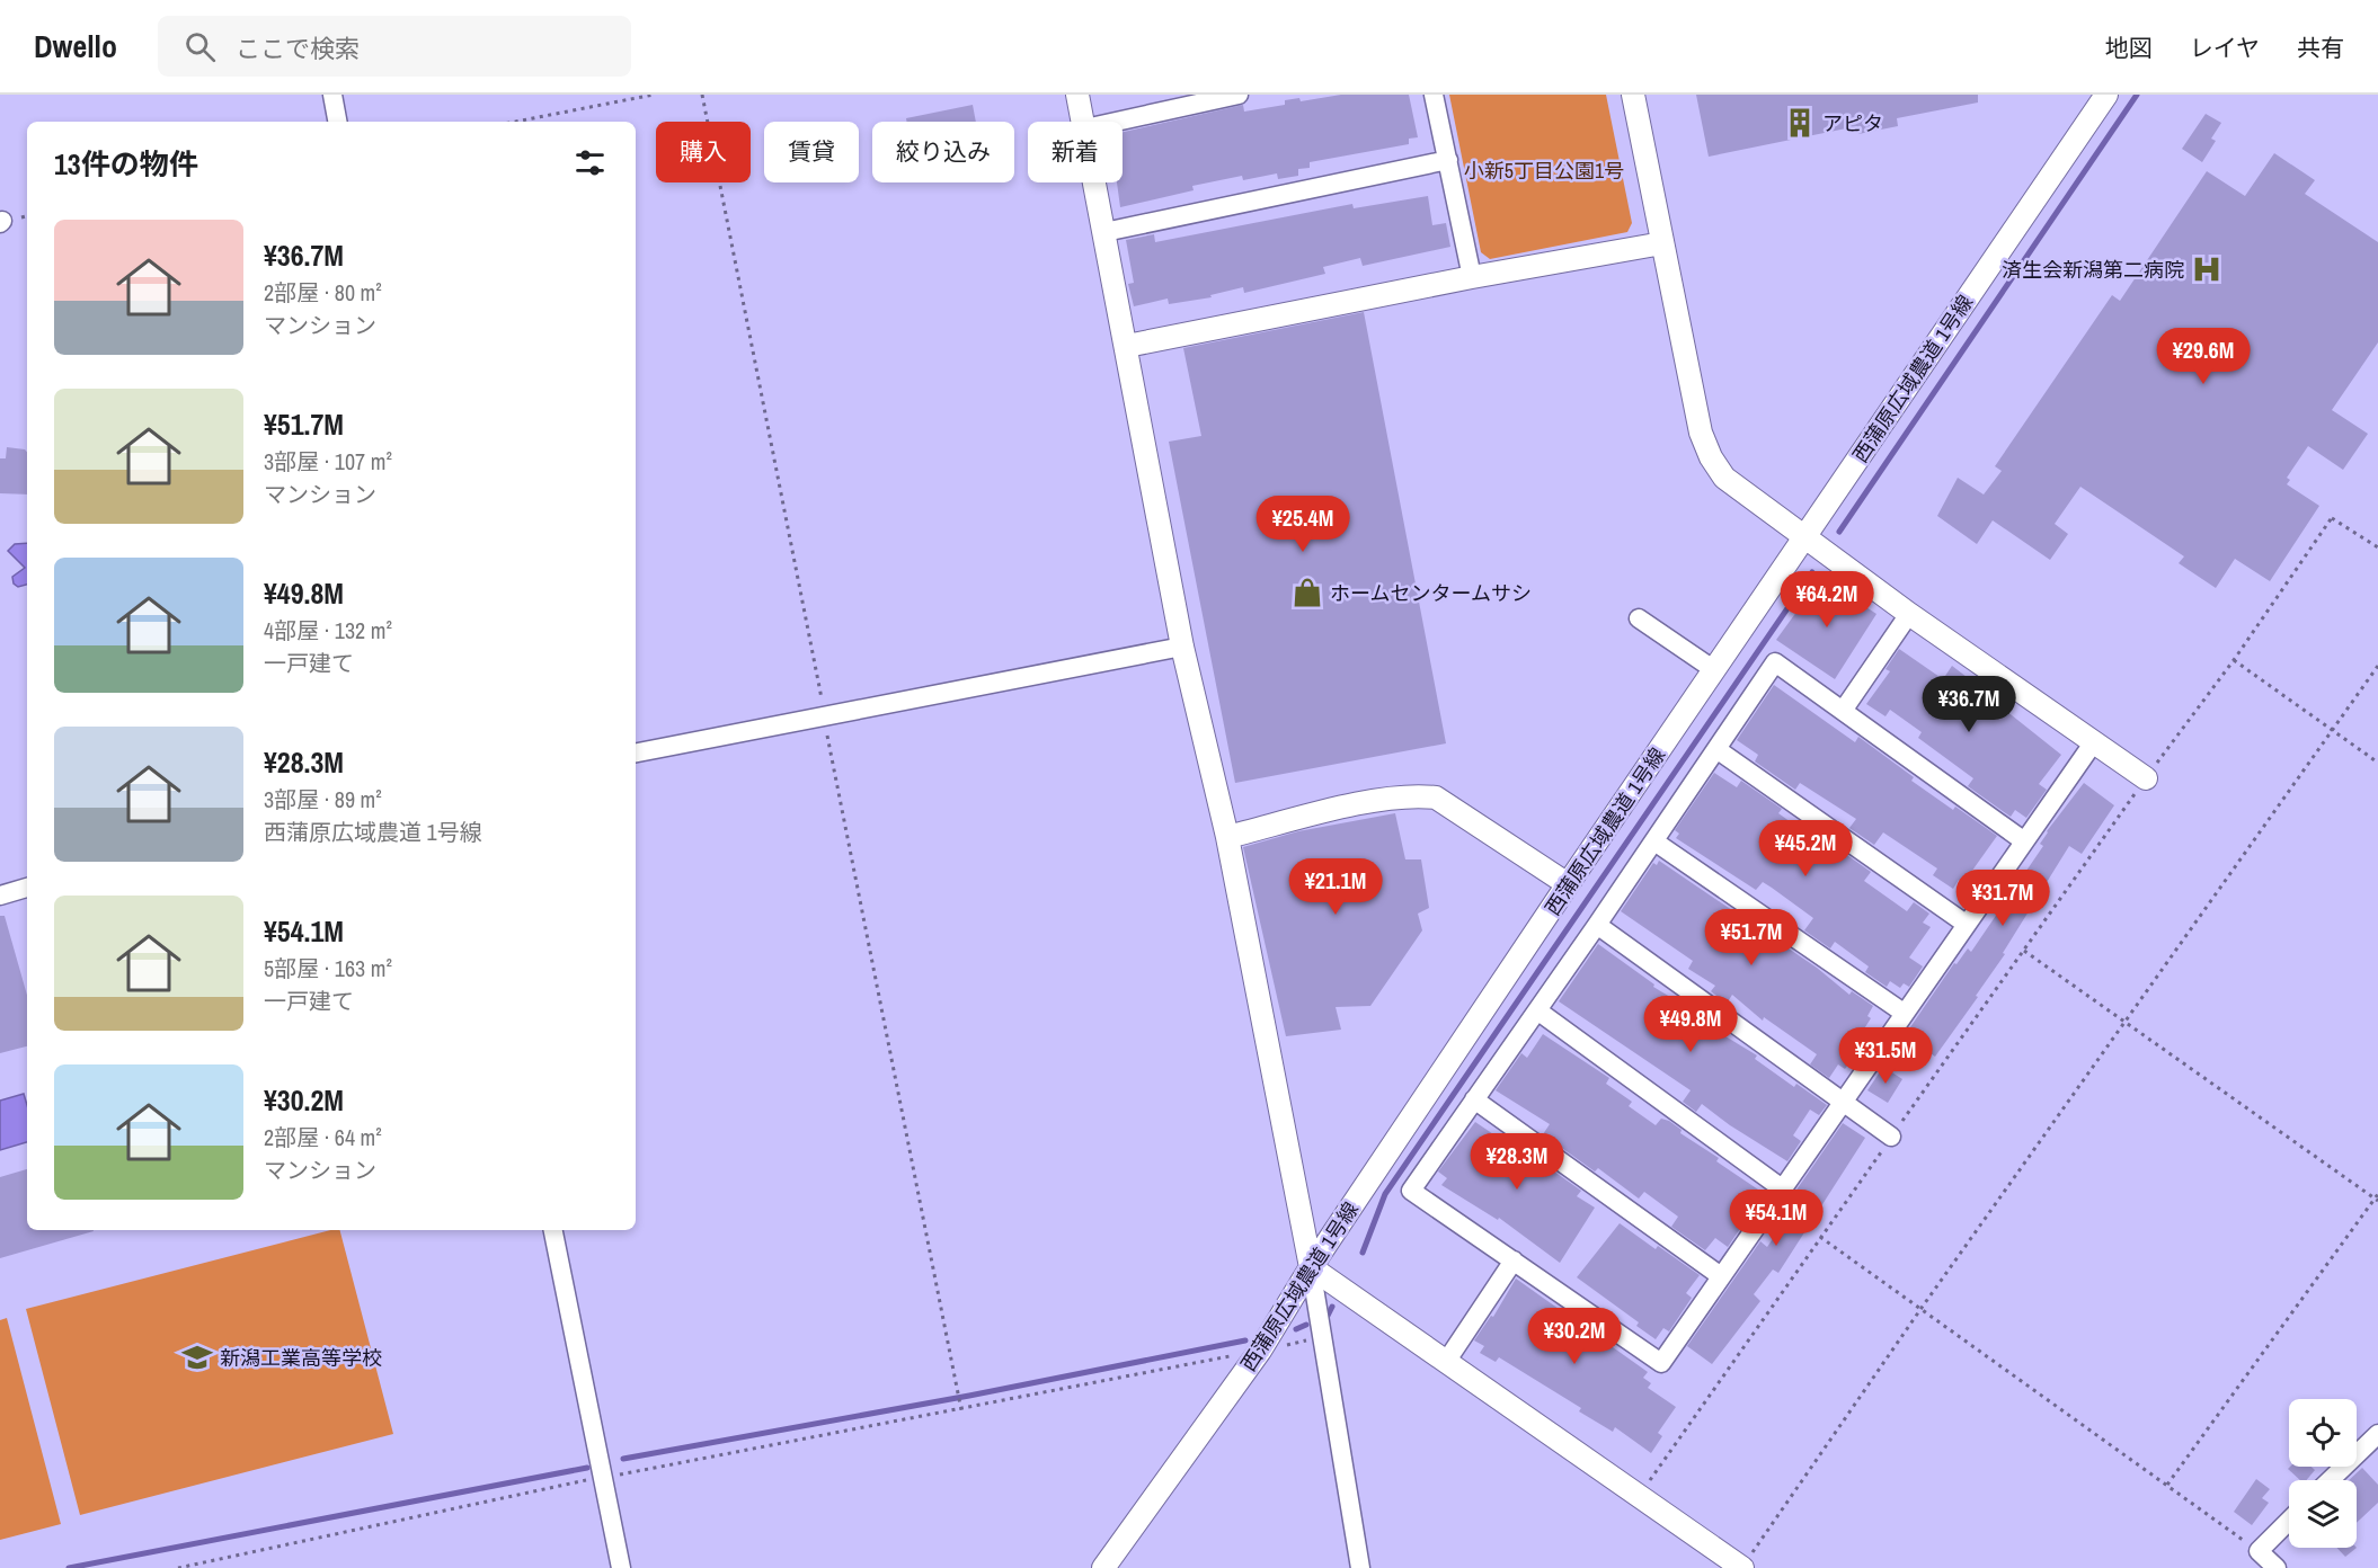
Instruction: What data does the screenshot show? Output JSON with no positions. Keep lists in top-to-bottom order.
{
  "streets": {
    "street": ["西蒲原広域農道 1号線"]
  },
  "parks": ["小新5丁目公園1号"],
  "places": {
    "building": ["アピタ"],
    "hospital": ["済生会新潟第二病院"],
    "shop": ["ホームセンタームサシ"],
    "school or university": ["新潟工業高等学校"]
  },
  "page": {
    "header": "Dwello",
    "search": "ここで検索",
    "nav": ["地図", "レイヤ", "共有"],
    "chip": [
      "購入",
      "賃貸",
      "絞り込み",
      "新着"
    ],
    "heading": "13件の物件",
    "list": [
      {
        "name": "¥36.7M",
        "note": "2部屋 · 80 m² · マンション"
      },
      {
        "name": "¥51.7M",
        "note": "3部屋 · 107 m² · マンション"
      },
      {
        "name": "¥49.8M",
        "note": "4部屋 · 132 m² · 一戸建て"
      },
      {
        "name": "¥28.3M",
        "note": "3部屋 · 89 m² · 西蒲原広域農道 1号線"
      },
      {
        "name": "¥54.1M",
        "note": "5部屋 · 163 m² · 一戸建て"
      },
      {
        "name": "¥30.2M",
        "note": "2部屋 · 64 m² · マンション"
      }
    ],
    "price": [
      "¥29.6M",
      "¥25.4M",
      "¥64.2M",
      "¥36.7M",
      "¥45.2M",
      "¥21.1M",
      "¥31.7M",
      "¥51.7M",
      "¥49.8M",
      "¥31.5M",
      "¥28.3M",
      "¥54.1M",
      "¥30.2M"
    ]
  }
}
